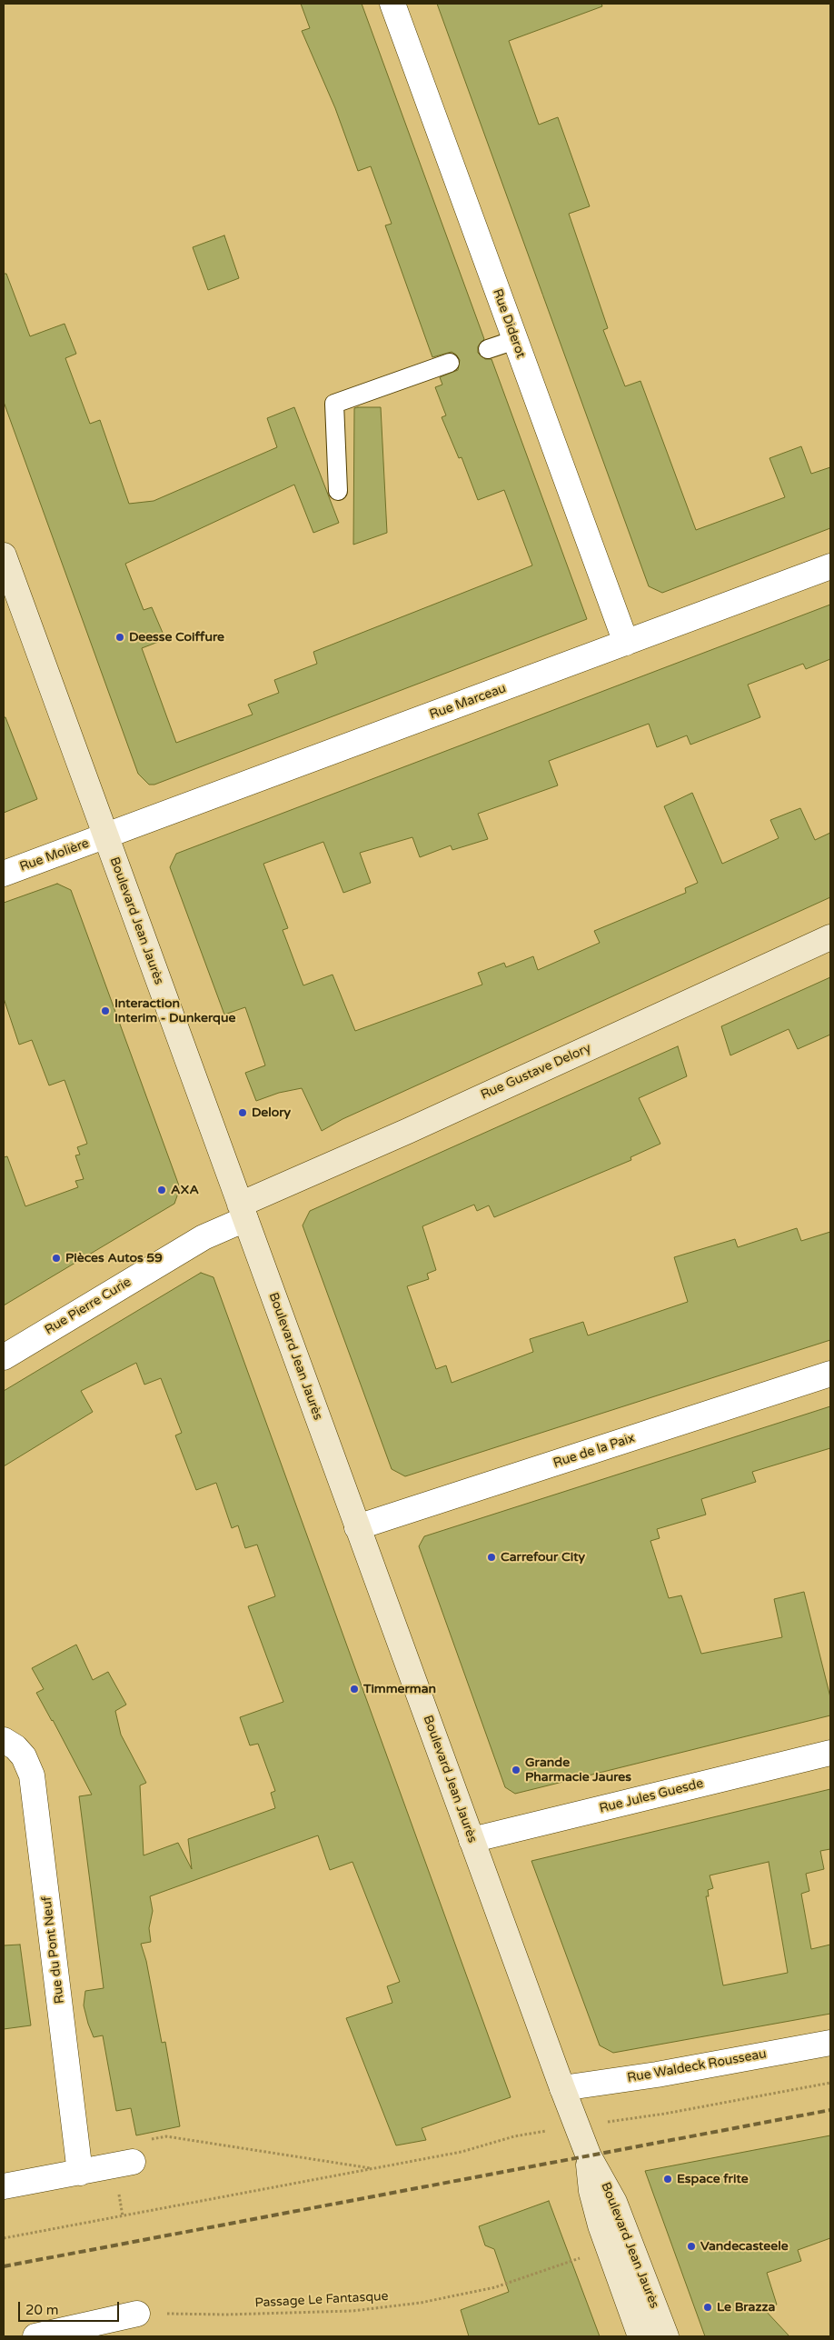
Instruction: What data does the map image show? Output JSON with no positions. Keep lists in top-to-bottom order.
{
  "streets": {
    "street": [
      "Rue Diderot",
      "Rue Marceau",
      "Rue Molière",
      "Boulevard Jean Jaurès",
      "Rue Gustave Delory",
      "Rue Pierre Curie",
      "Rue de la Paix",
      "Rue Jules Guesde",
      "Rue du Pont Neuf",
      "Rue Waldeck Rousseau"
    ],
    "path": ["Passage Le Fantasque"]
  },
  "crossings": [
    ["Rue Diderot", "Rue Marceau"],
    ["Rue Marceau", "Rue Molière"],
    ["Rue Marceau", "Boulevard Jean Jaurès"],
    ["Rue Molière", "Boulevard Jean Jaurès"],
    ["Boulevard Jean Jaurès", "Rue Gustave Delory"],
    ["Boulevard Jean Jaurès", "Rue Pierre Curie"],
    ["Boulevard Jean Jaurès", "Rue de la Paix"],
    ["Boulevard Jean Jaurès", "Rue Jules Guesde"],
    ["Boulevard Jean Jaurès", "Rue Waldeck Rousseau"],
    ["Rue Gustave Delory", "Rue Pierre Curie"]
  ],
  "places": [
    "Deesse Coiffure",
    "Interaction Interim - Dunkerque",
    "Delory",
    "AXA",
    "Pièces Autos 59",
    "Carrefour City",
    "Timmerman",
    "Grande Pharmacie Jaures",
    "Espace frite",
    "Vandecasteele",
    "Le Brazza"
  ],
  "scale_bar": "20 m"
}
